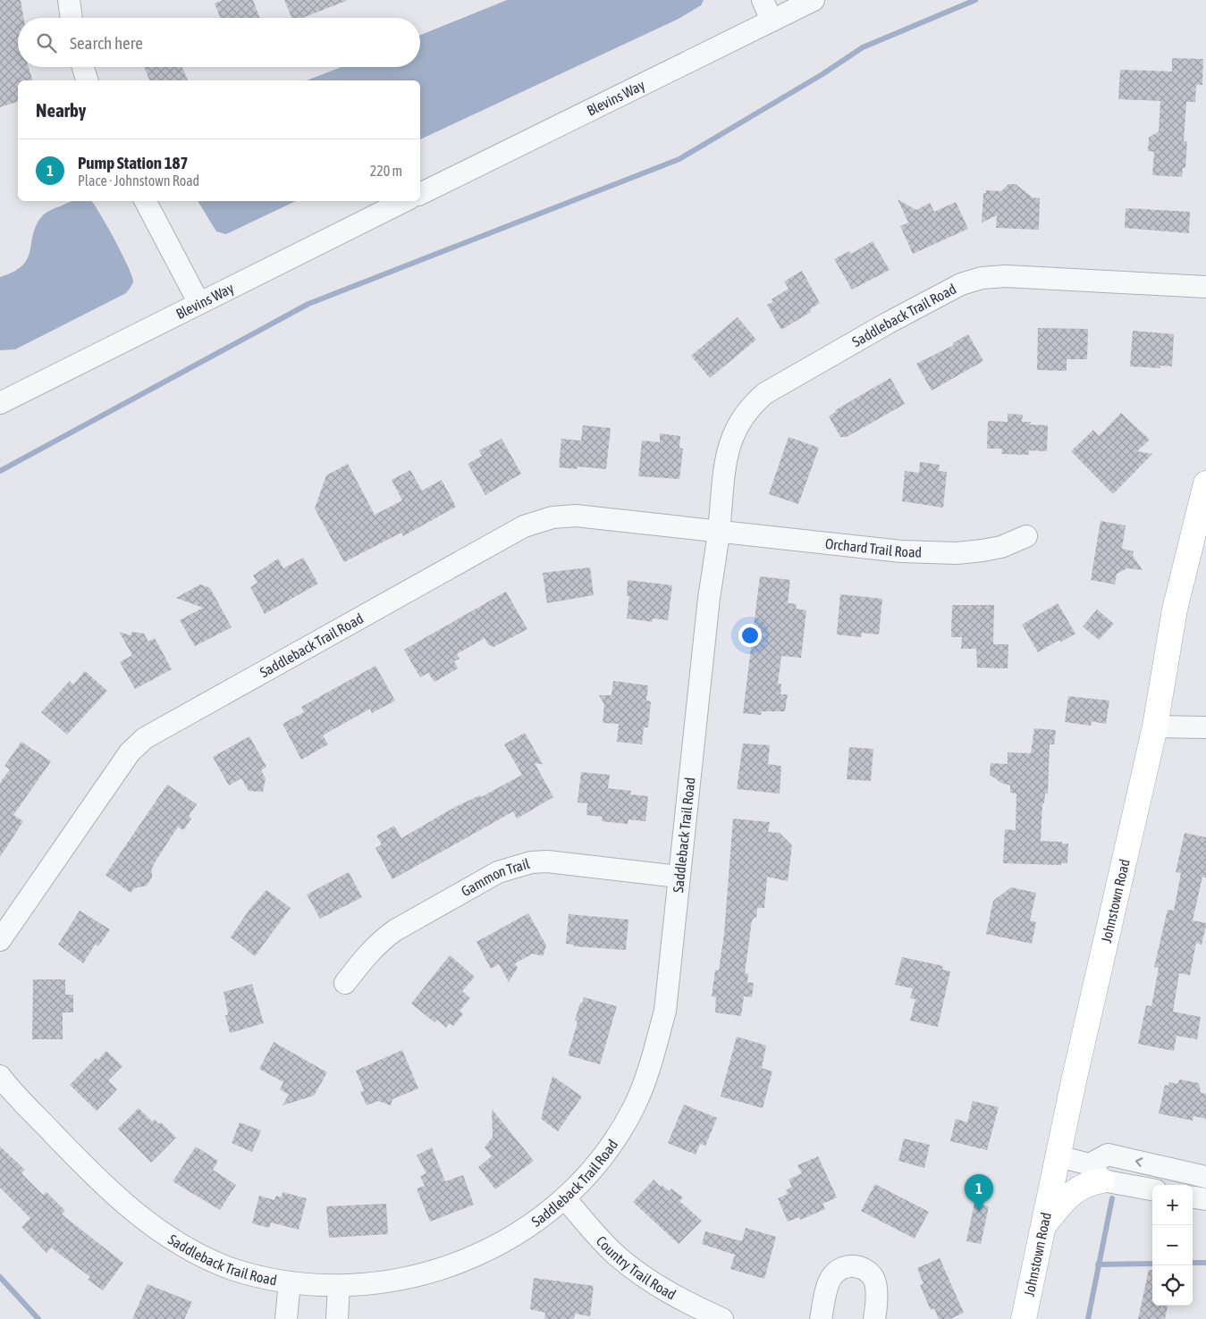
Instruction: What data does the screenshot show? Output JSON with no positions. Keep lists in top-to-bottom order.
{
  "streets": {
    "main road": ["Johnstown Road"],
    "street": [
      "Blevins Way",
      "Saddleback Trail Road",
      "Orchard Trail Road",
      "Gammon Trail",
      "Country Trail Road"
    ]
  },
  "crossings": [
    ["Saddleback Trail Road", "Orchard Trail Road"],
    ["Saddleback Trail Road", "Gammon Trail"],
    ["Saddleback Trail Road", "Country Trail Road"]
  ],
  "page": {
    "search": "Search here",
    "heading": "Nearby",
    "list": [
      {
        "mark": "1",
        "name": "Pump Station 187",
        "note": "Place · Johnstown Road",
        "value": "220 m"
      }
    ],
    "pins": "1",
    "map_buttons": ["+", "−"]
  }
}
